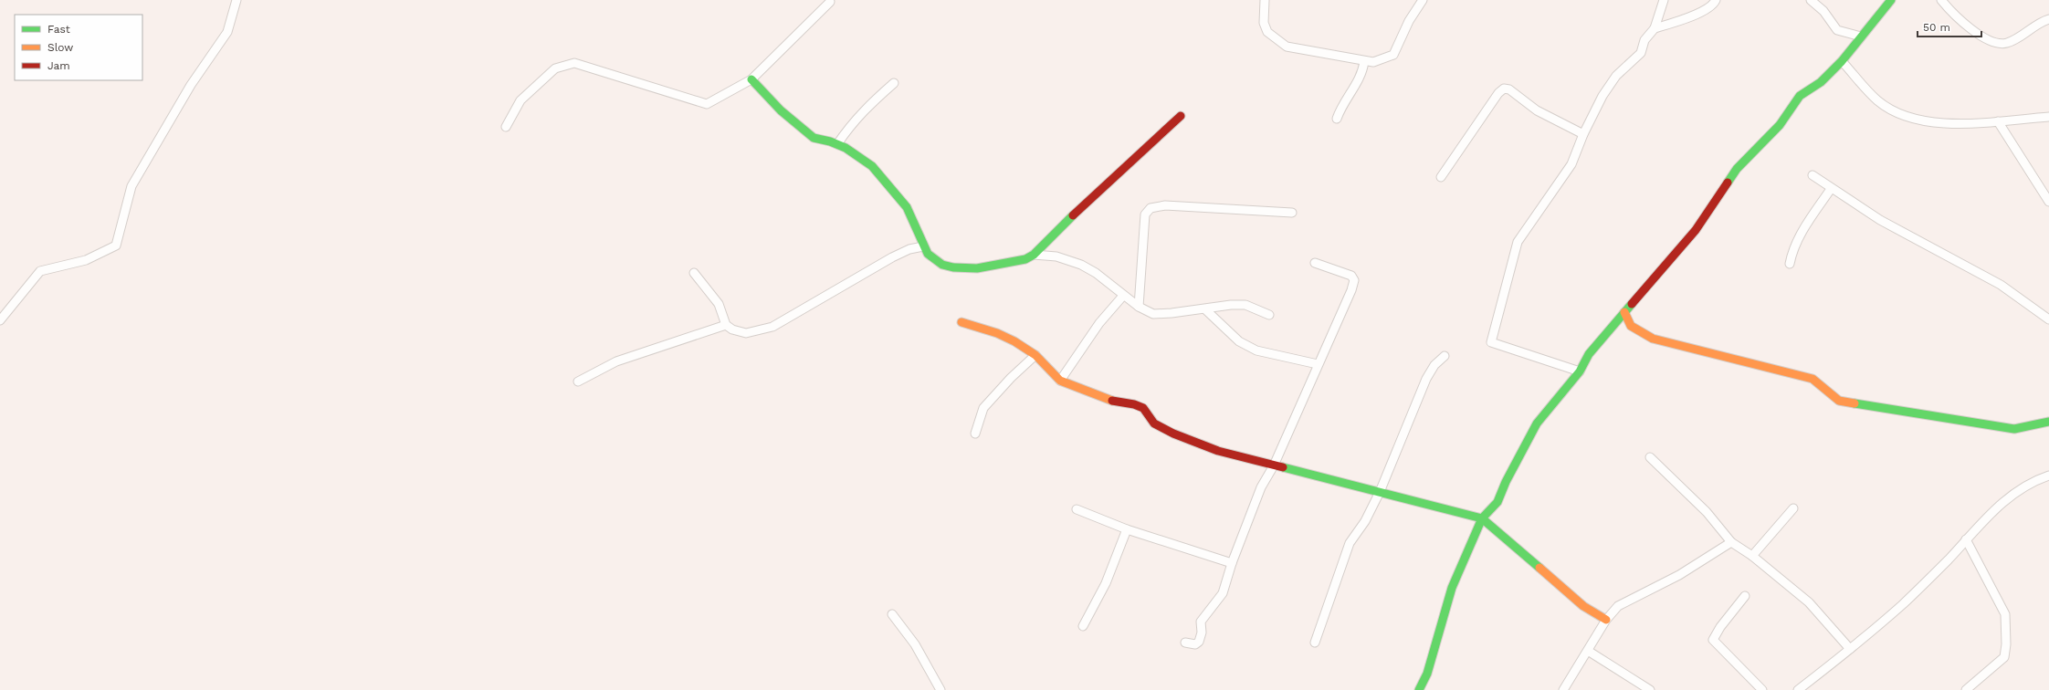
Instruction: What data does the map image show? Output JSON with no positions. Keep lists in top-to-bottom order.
{
  "legend": ["Fast", "Slow", "Jam"],
  "scale_bar": "50 m"
}
